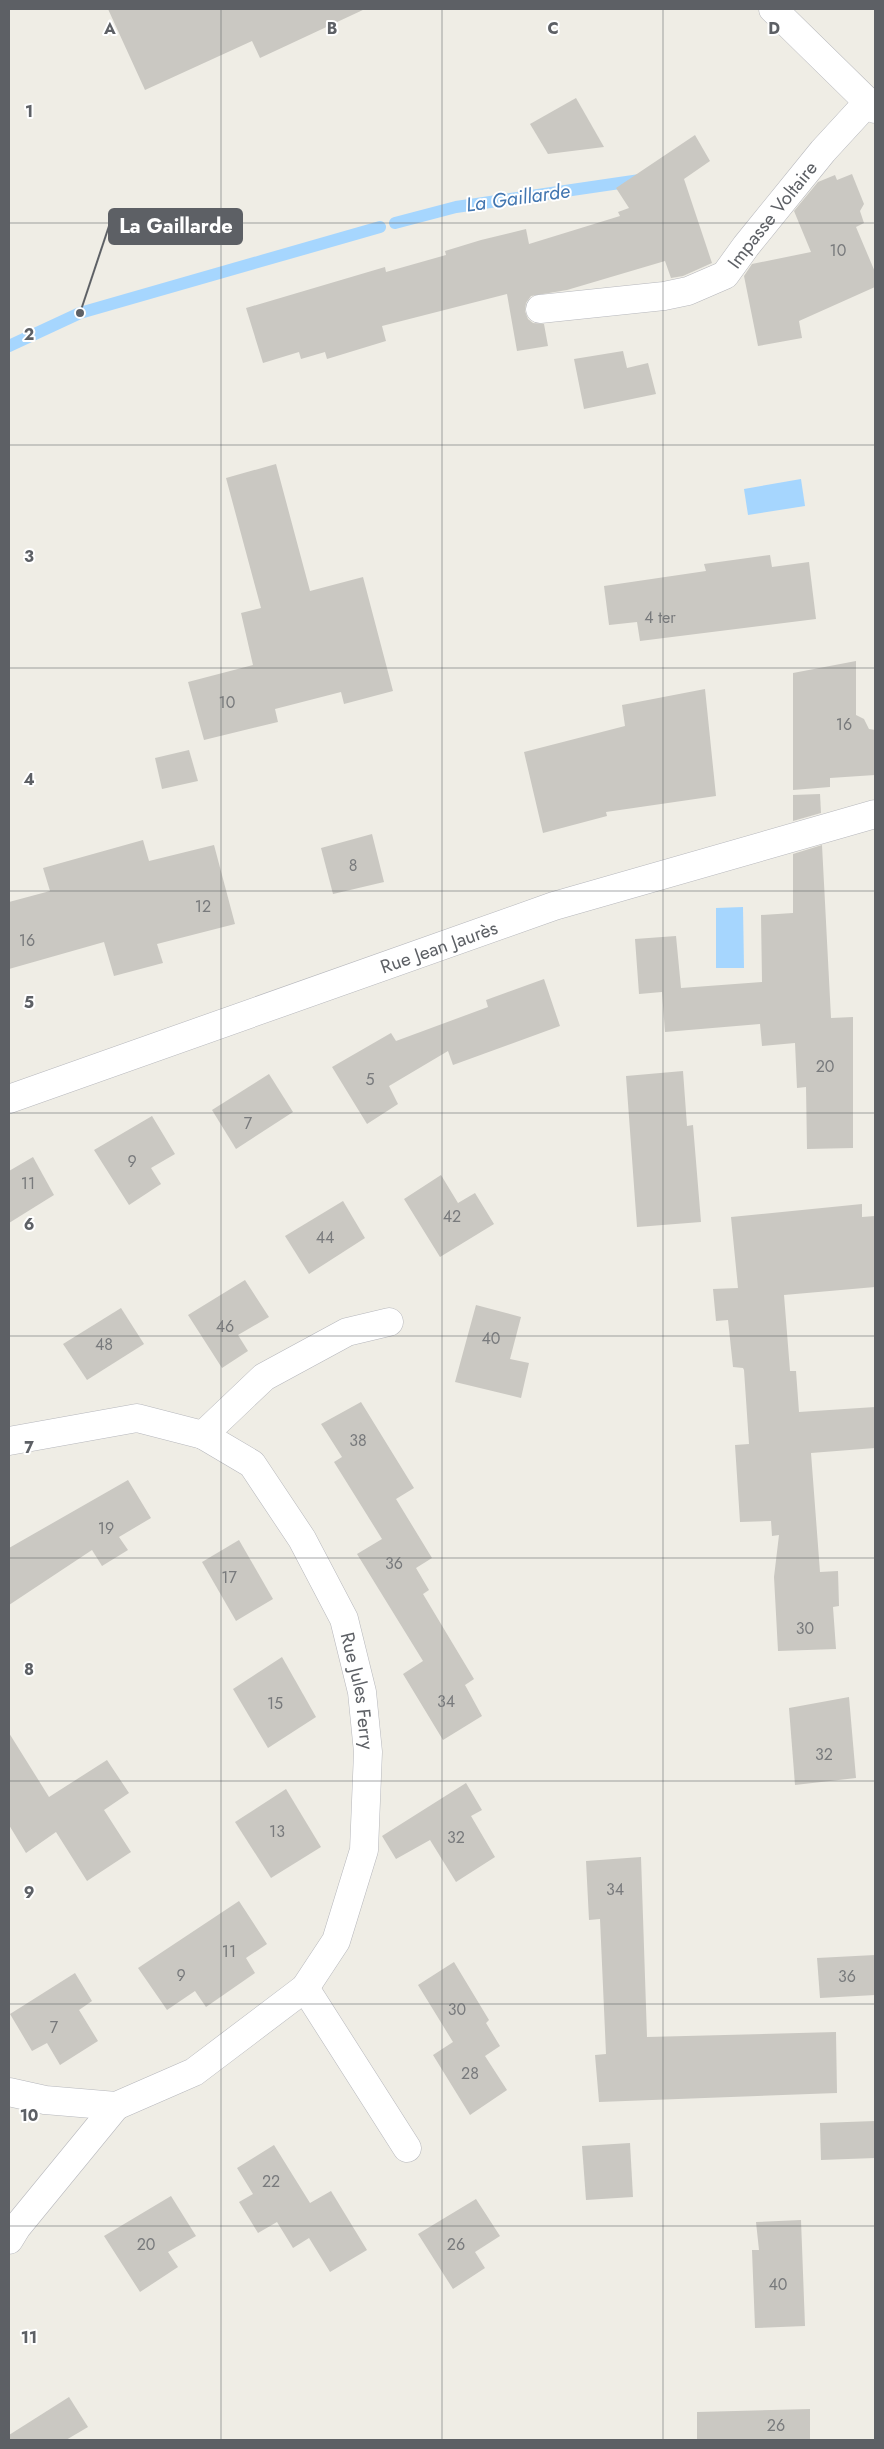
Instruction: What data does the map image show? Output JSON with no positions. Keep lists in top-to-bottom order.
{
  "streets": {
    "street": ["Impasse Voltaire", "Rue Jean Jaurès", "Rue Jules Ferry"]
  },
  "water": ["La Gaillarde"],
  "places": ["La Gaillarde"],
  "house_numbers": [
    "10",
    "4 ter",
    "10",
    "16",
    "8",
    "12",
    "16",
    "20",
    "5",
    "7",
    "9",
    "11",
    "42",
    "44",
    "46",
    "40",
    "48",
    "38",
    "19",
    "36",
    "17",
    "30",
    "34",
    "15",
    "32",
    "13",
    "32",
    "34",
    "11",
    "9",
    "36",
    "30",
    "7",
    "28",
    "22",
    "20",
    "26",
    "40",
    "26"
  ],
  "grid": {
    "columns": [
      "A",
      "B",
      "C",
      "D"
    ],
    "rows": [
      "1",
      "2",
      "3",
      "4",
      "5",
      "6",
      "7",
      "8",
      "9",
      "10",
      "11"
    ]
  }
}
